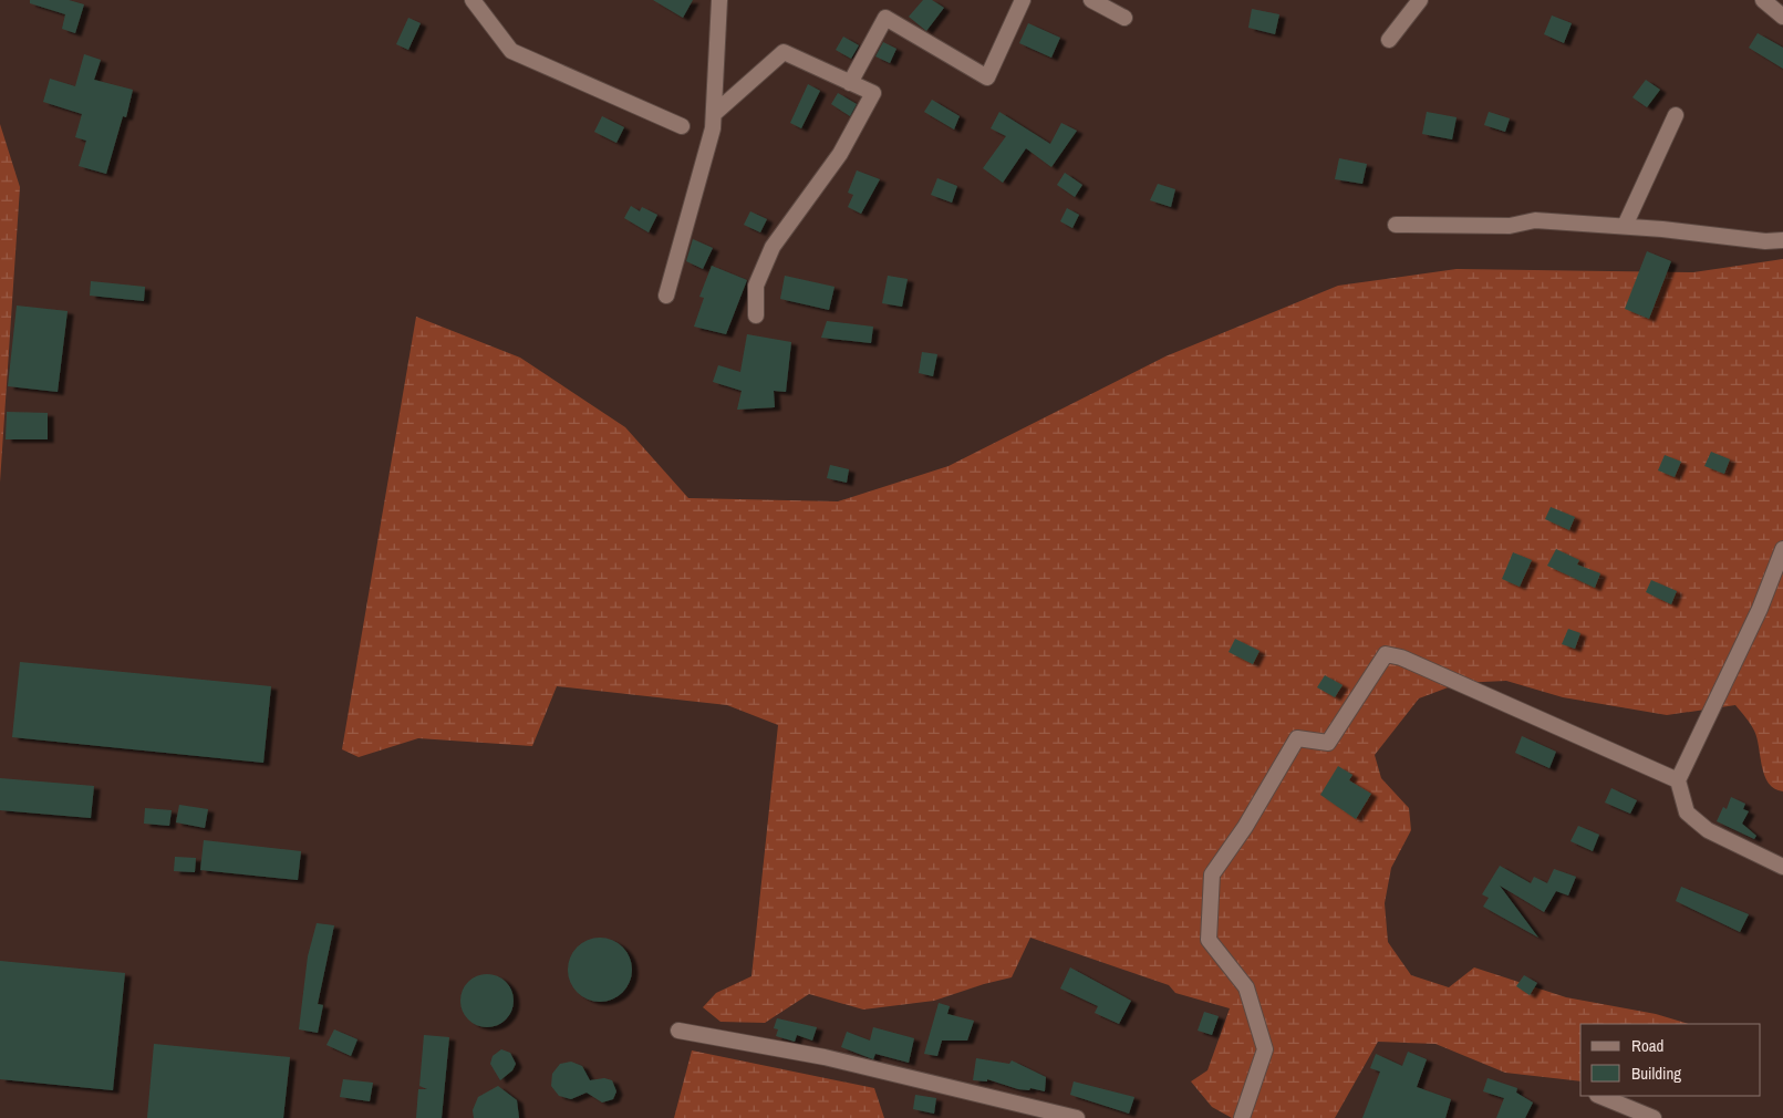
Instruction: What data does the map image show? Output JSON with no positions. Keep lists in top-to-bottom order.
{
  "legend": ["Road", "Building"]
}
